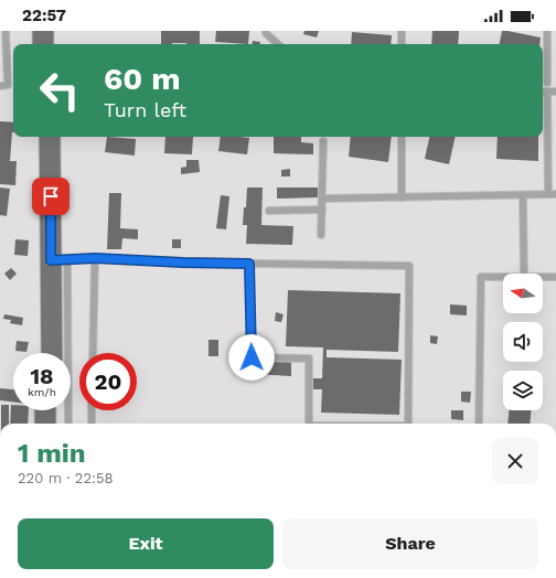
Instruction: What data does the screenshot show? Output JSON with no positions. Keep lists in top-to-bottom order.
{
  "north": "left",
  "page": {
    "status": "22:57",
    "turn": ["60 m", "Turn left"],
    "speed": "18 km/h",
    "limit": "20",
    "heading": ["1 min", "220 m · 22:58"],
    "buttons": ["Exit", "Share"]
  }
}
